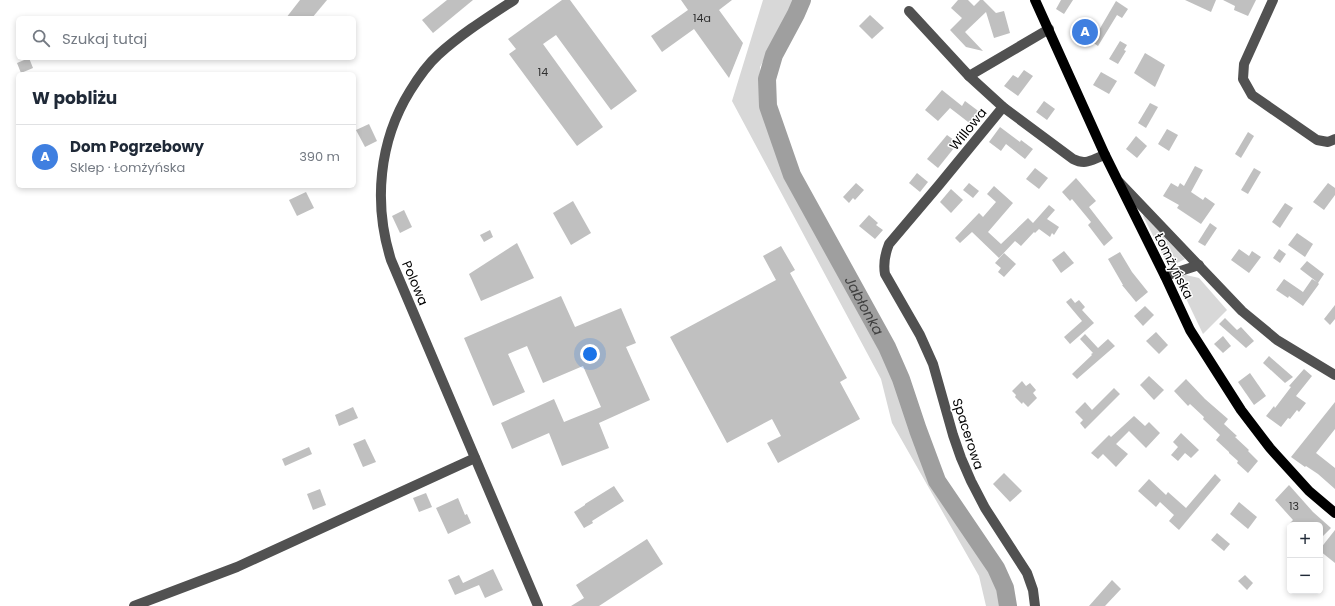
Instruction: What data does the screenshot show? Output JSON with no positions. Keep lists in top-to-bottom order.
{
  "streets": {
    "main road": ["Łomżyńska"],
    "street": ["Willowa", "Polowa", "Spacerowa"]
  },
  "crossings": [
    ["Willowa", "Łomżyńska"],
    ["Willowa", "Spacerowa"]
  ],
  "water": ["Jabłonka"],
  "house_numbers": ["14a", "14", "13"],
  "page": {
    "search": "Szukaj tutaj",
    "pins": "A",
    "heading": "W pobliżu",
    "list": [
      {
        "mark": "A",
        "name": "Dom Pogrzebowy",
        "note": "Sklep · Łomżyńska",
        "value": "390 m"
      }
    ],
    "map_buttons": ["+", "−"]
  }
}
